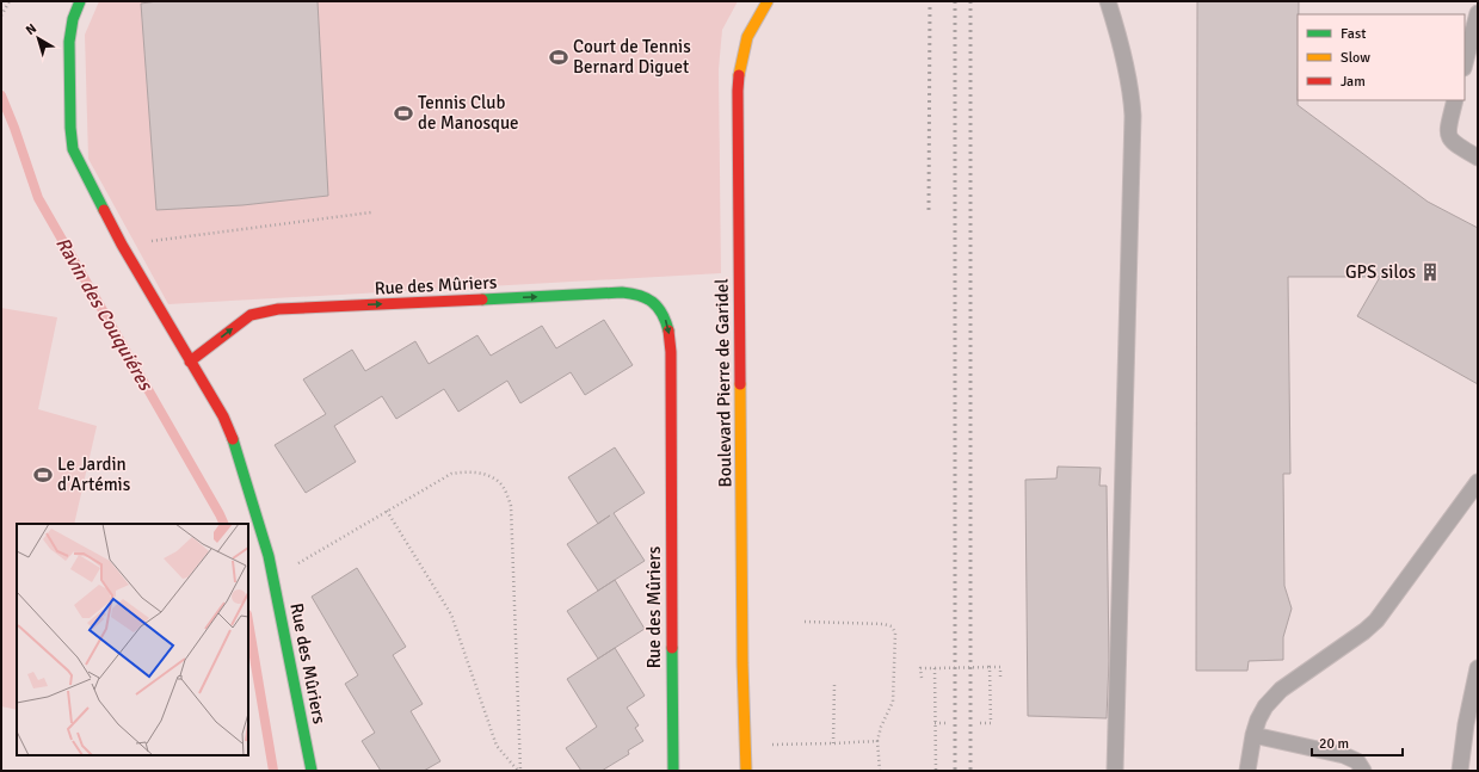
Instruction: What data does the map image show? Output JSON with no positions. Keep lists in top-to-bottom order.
{
  "streets": {
    "street": ["Rue des Mûriers", "Boulevard Pierre de Garidel"]
  },
  "water": ["Ravin des Couquiéres"],
  "places": {
    "sports": ["Court de Tennis Bernard Diguet", "Tennis Club de Manosque", "Le Jardin d'Artémis"],
    "building": ["GPS silos"]
  },
  "legend": ["Fast", "Slow", "Jam"],
  "scale_bar": "20 m",
  "north": "top left"
}
